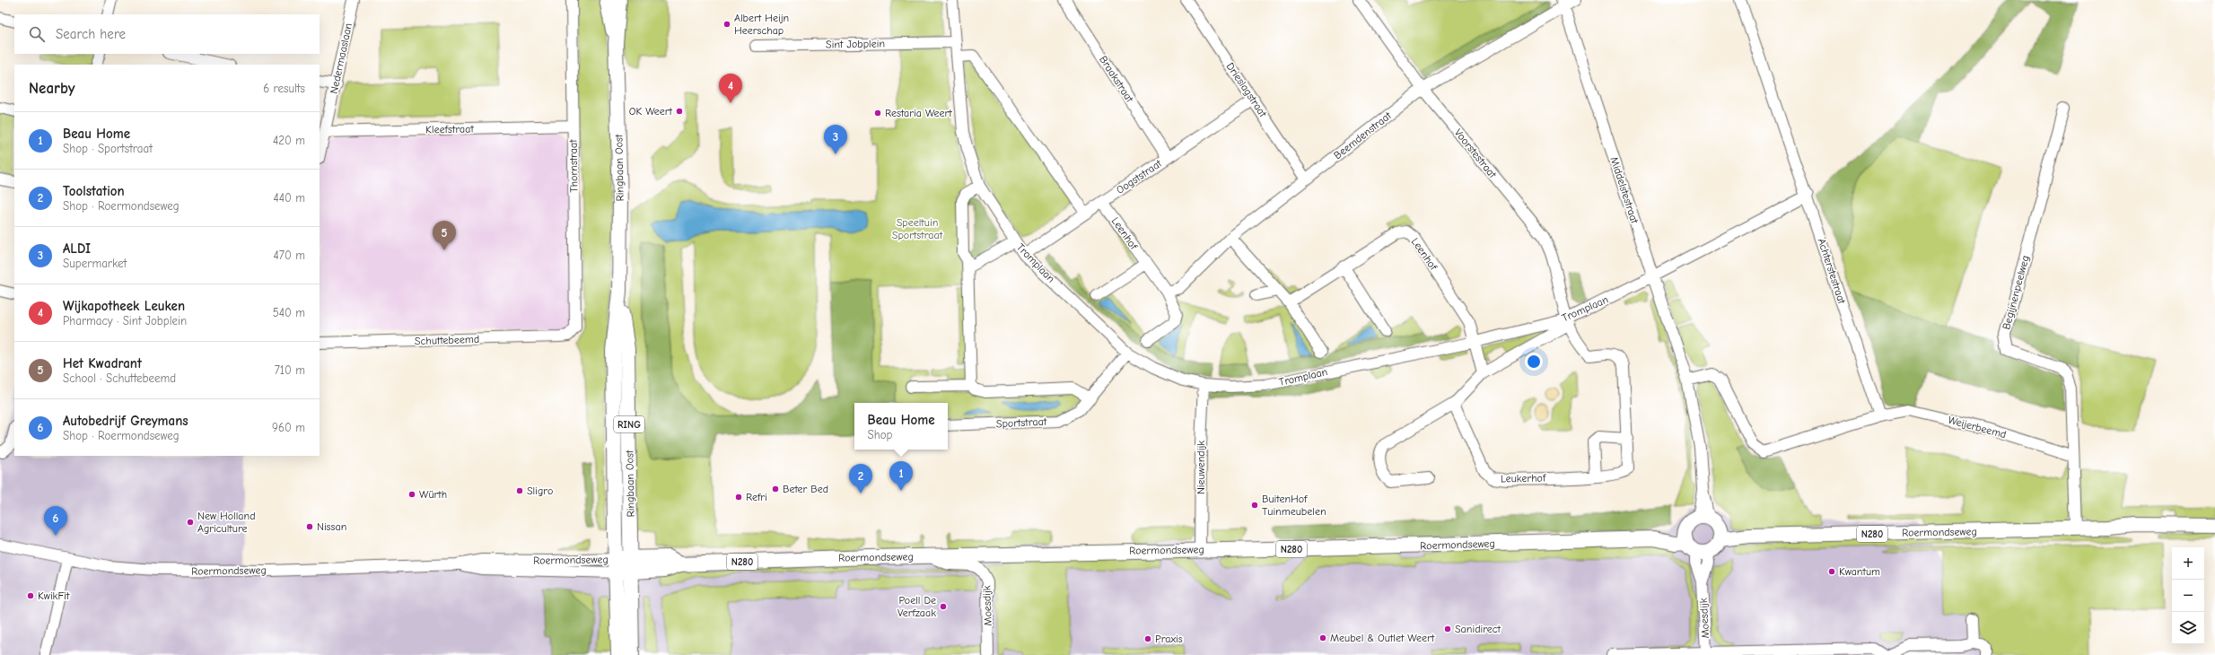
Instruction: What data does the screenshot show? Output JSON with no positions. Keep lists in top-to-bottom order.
{
  "streets": {
    "main road": [
      "Ringbaan Oost",
      "RING",
      "Roermondseweg",
      "N280"
    ],
    "street": [
      "Sint Jobplein",
      "Nedermaaslaan",
      "Braakstraat",
      "Drieslagstraat",
      "Kleefstraat",
      "Beemdenstraat",
      "Voorstestraat",
      "Thornstraat",
      "Oogststraat",
      "Middelstestraat",
      "Leenhof",
      "Tromplaan",
      "Achterstestraat",
      "Begijnenpeelweg",
      "Schuttebeemd",
      "Sportstraat",
      "Weijerbeemd",
      "Nieuwendijk",
      "Leukerhof",
      "Moesdijk"
    ]
  },
  "crossings": [
    ["Sint Jobplein", "Tromplaan"],
    ["Nedermaaslaan", "Kleefstraat"],
    ["Braakstraat", "Oogststraat"],
    ["Drieslagstraat", "Beemdenstraat"],
    ["Drieslagstraat", "Oogststraat"],
    ["Kleefstraat", "Thornstraat"],
    ["Beemdenstraat", "Voorstestraat"],
    ["Beemdenstraat", "Middelstestraat"],
    ["Beemdenstraat", "Leenhof"],
    ["Voorstestraat", "Tromplaan"],
    ["Voorstestraat", "Leukerhof"],
    ["Thornstraat", "Schuttebeemd"],
    ["Ringbaan Oost", "Roermondseweg"],
    ["Oogststraat", "Leenhof"],
    ["Oogststraat", "Tromplaan"],
    ["Middelstestraat", "Tromplaan"],
    ["Middelstestraat", "Roermondseweg"],
    ["Middelstestraat", "Moesdijk"],
    ["Leenhof", "Tromplaan"],
    ["Tromplaan", "Achterstestraat"],
    ["Tromplaan", "Sportstraat"],
    ["Tromplaan", "Nieuwendijk"],
    ["Tromplaan", "Leukerhof"],
    ["Achterstestraat", "Weijerbeemd"],
    ["Begijnenpeelweg", "Weijerbeemd"],
    ["Begijnenpeelweg", "Roermondseweg"],
    ["Nieuwendijk", "Roermondseweg"],
    ["Roermondseweg", "Moesdijk"]
  ],
  "parks": ["Speeltuin Sportstraat"],
  "places": [
    "Albert Heijn Heerschap",
    "OK Weert",
    "Restaria Weert",
    "Beter Bed",
    "Sligro",
    "Würth",
    "Refri",
    "BuitenHof Tuinmeubelen",
    "New Holland Agriculture",
    "Nissan",
    "Kwantum",
    "KwikFit",
    "Poell De Verfzaak",
    "Sanidirect",
    "Meubel & Outlet Weert",
    "Praxis"
  ],
  "page": {
    "search": "Search here",
    "heading": ["Nearby", "6 results"],
    "pins": [
      "4",
      "3",
      "5",
      "1",
      "2",
      "6"
    ],
    "list": [
      {
        "mark": "1",
        "name": "Beau Home",
        "note": "Shop · Sportstraat",
        "value": "420 m"
      },
      {
        "mark": "2",
        "name": "Toolstation",
        "note": "Shop · Roermondseweg",
        "value": "440 m"
      },
      {
        "mark": "3",
        "name": "ALDI",
        "note": "Supermarket",
        "value": "470 m"
      },
      {
        "mark": "4",
        "name": "Wijkapotheek Leuken",
        "note": "Pharmacy · Sint Jobplein",
        "value": "540 m"
      },
      {
        "mark": "5",
        "name": "Het Kwadrant",
        "note": "School · Schuttebeemd",
        "value": "710 m"
      },
      {
        "mark": "6",
        "name": "Autobedrijf Greymans",
        "note": "Shop · Roermondseweg",
        "value": "960 m"
      }
    ],
    "popup": ["Beau Home", "Shop"],
    "map_buttons": ["+", "−"]
  }
}
